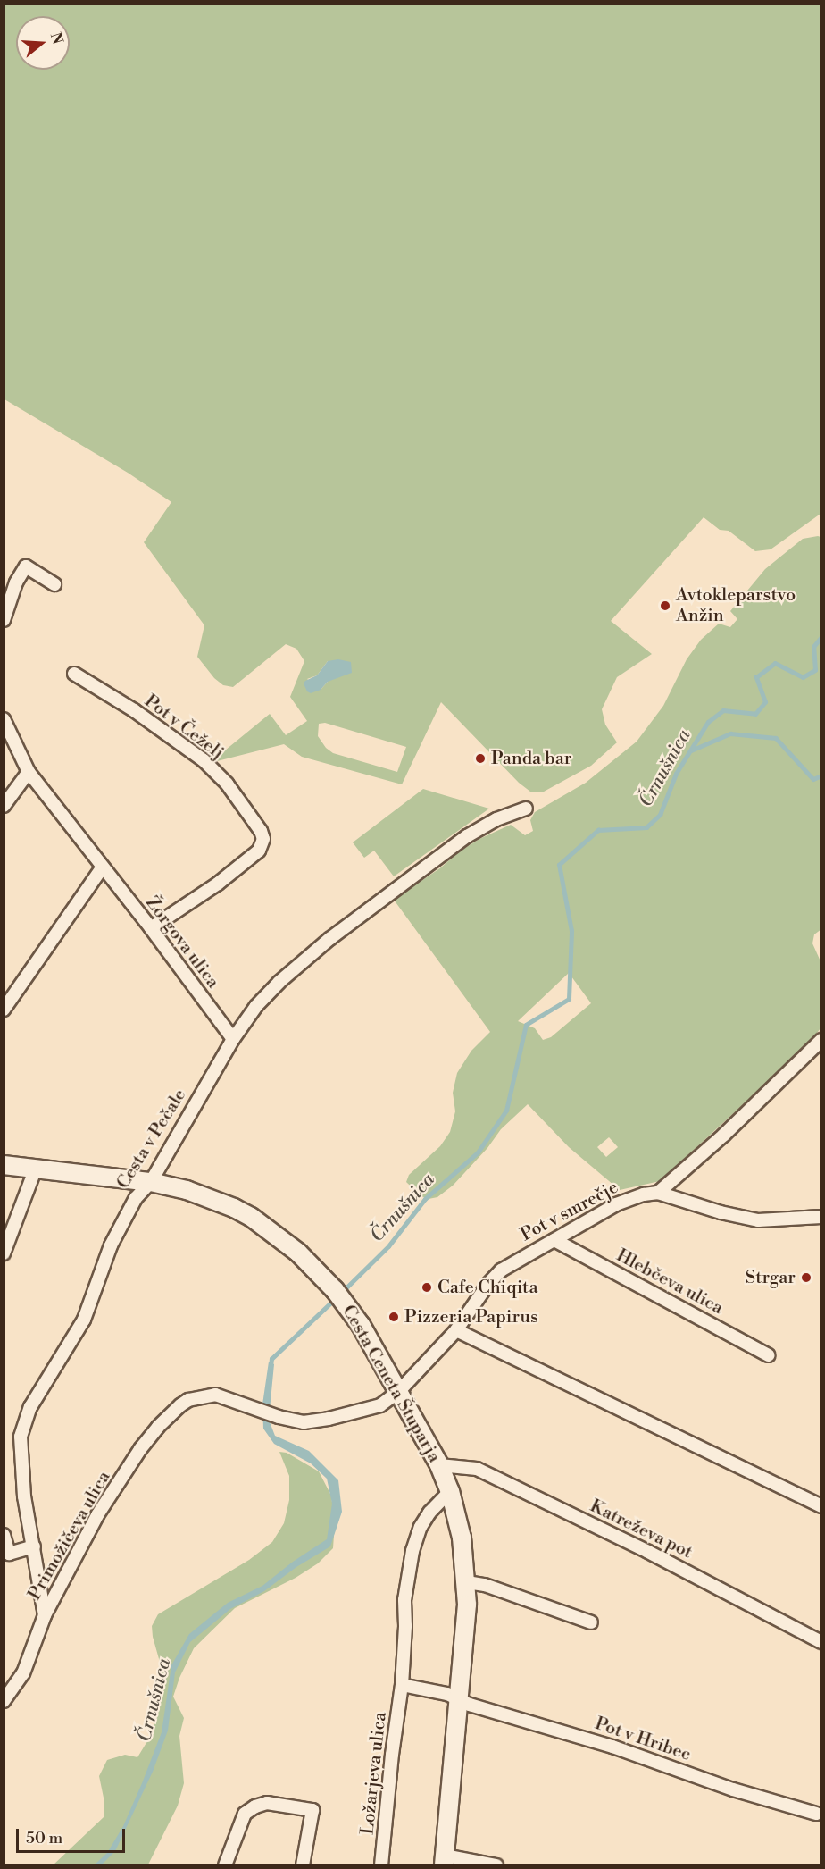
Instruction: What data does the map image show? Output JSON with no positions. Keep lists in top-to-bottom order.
{
  "streets": {
    "street": [
      "Pot v Čeželj",
      "Žorgova ulica",
      "Cesta v Pečale",
      "Pot v smrečje",
      "Hlebčeva ulica",
      "Cesta Ceneta Štuparja",
      "Katreževa pot",
      "Primožičeva ulica",
      "Pot v Hribec",
      "Ložarjeva ulica"
    ]
  },
  "crossings": [
    ["Pot v Čeželj", "Žorgova ulica"],
    ["Žorgova ulica", "Cesta v Pečale"],
    ["Cesta v Pečale", "Cesta Ceneta Štuparja"],
    ["Cesta v Pečale", "Primožičeva ulica"],
    ["Pot v smrečje", "Hlebčeva ulica"],
    ["Pot v smrečje", "Cesta Ceneta Štuparja"],
    ["Pot v smrečje", "Primožičeva ulica"],
    ["Cesta Ceneta Štuparja", "Katreževa pot"],
    ["Cesta Ceneta Štuparja", "Primožičeva ulica"],
    ["Cesta Ceneta Štuparja", "Pot v Hribec"],
    ["Pot v Hribec", "Ložarjeva ulica"]
  ],
  "water": ["Črnušnica"],
  "places": [
    "Avtokleparstvo Anžin",
    "Panda bar",
    "Strgar",
    "Cafe Chiqita",
    "Pizzeria Papirus"
  ],
  "scale_bar": "50 m",
  "north": "right"
}
